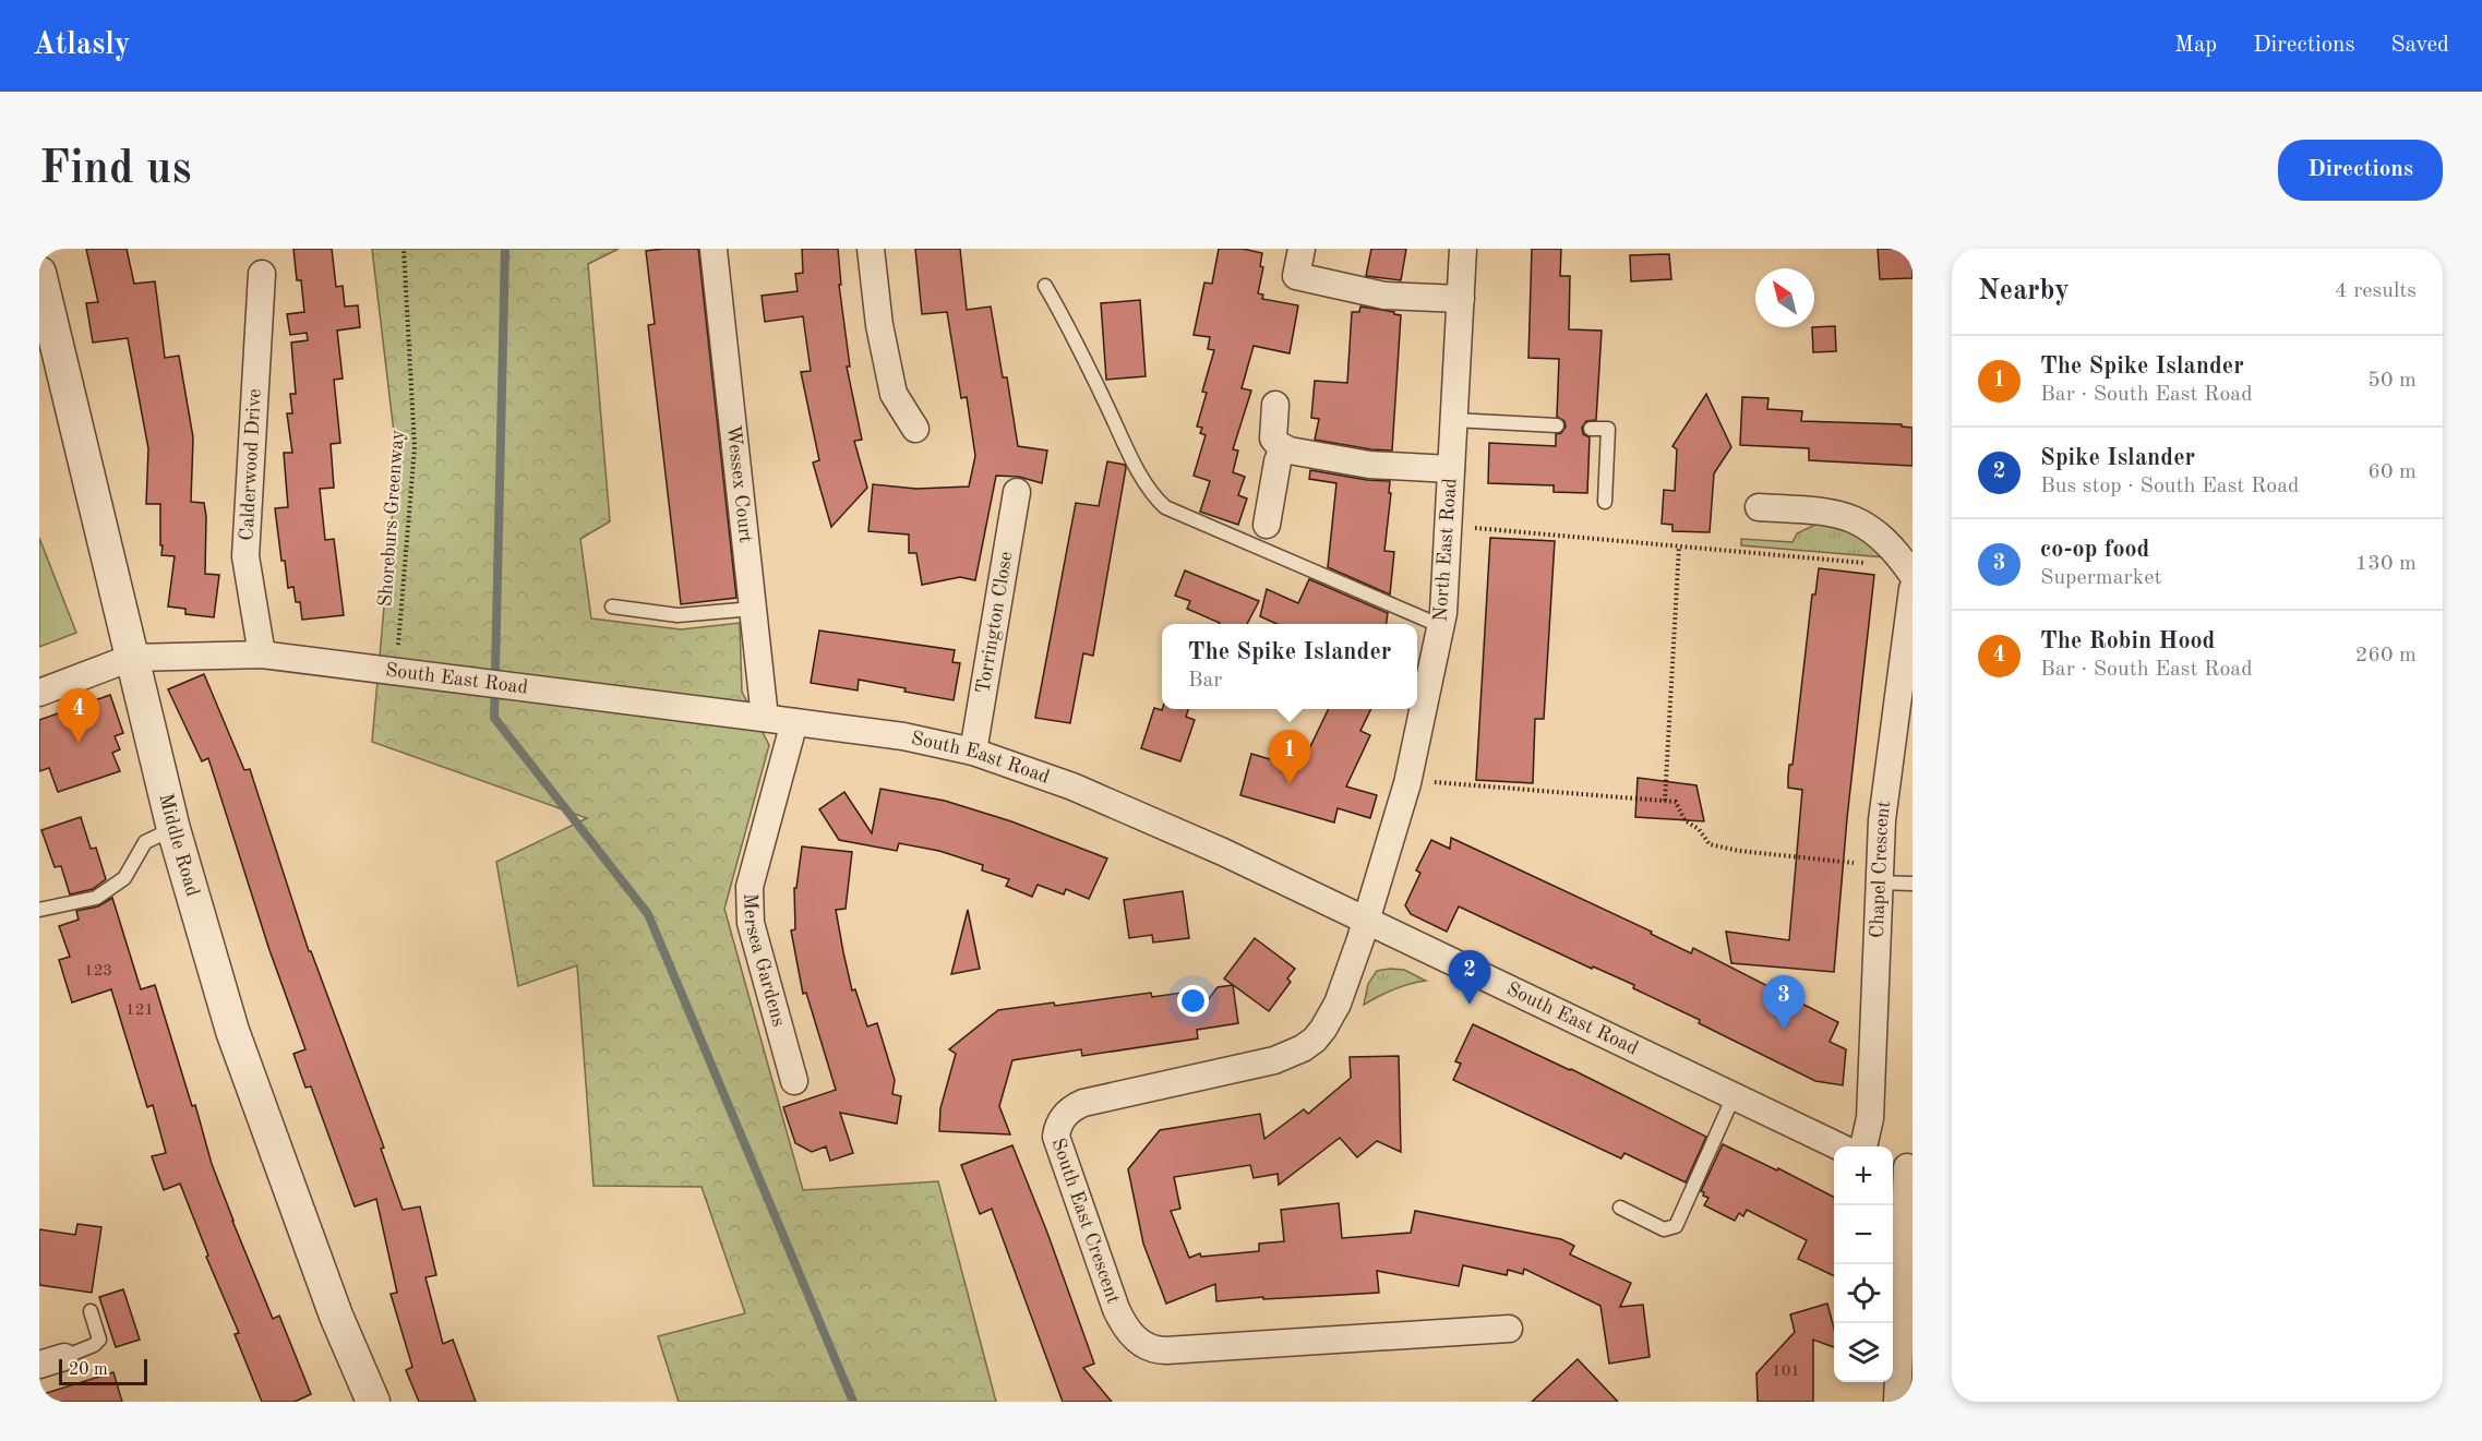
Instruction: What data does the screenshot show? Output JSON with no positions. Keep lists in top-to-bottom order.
{
  "streets": {
    "street": [
      "Calderwood Drive",
      "Wessex Court",
      "North East Road",
      "Torrington Close",
      "South East Road",
      "Middle Road",
      "Chapel Crescent",
      "Mersea Gardens",
      "South East Crescent"
    ],
    "path": ["Shoreburs Greenway"]
  },
  "crossings": [
    ["Calderwood Drive", "South East Road"],
    ["Wessex Court", "South East Road"],
    ["Shoreburs Greenway", "South East Road"],
    ["North East Road", "South East Road"],
    ["North East Road", "South East Crescent"],
    ["Torrington Close", "South East Road"],
    ["South East Road", "Middle Road"],
    ["South East Road", "Mersea Gardens"],
    ["South East Road", "South East Crescent"]
  ],
  "house_numbers": ["123", "121", "101"],
  "scale_bar": "20 m",
  "north": "top left",
  "page": {
    "header": "Atlasly",
    "nav": ["Map", "Directions", "Saved"],
    "buttons": "Directions",
    "title": "Find us",
    "heading": ["Nearby", "4 results"],
    "list": [
      {
        "mark": "1",
        "name": "The Spike Islander",
        "note": "Bar · South East Road",
        "value": "50 m"
      },
      {
        "mark": "2",
        "name": "Spike Islander",
        "note": "Bus stop · South East Road",
        "value": "60 m"
      },
      {
        "mark": "3",
        "name": "co-op food",
        "note": "Supermarket",
        "value": "130 m"
      },
      {
        "mark": "4",
        "name": "The Robin Hood",
        "note": "Bar · South East Road",
        "value": "260 m"
      }
    ],
    "popup": ["The Spike Islander", "Bar"],
    "pins": [
      "4",
      "1",
      "2",
      "3"
    ],
    "map_buttons": ["+", "−"],
    "scale": "20 m"
  }
}
